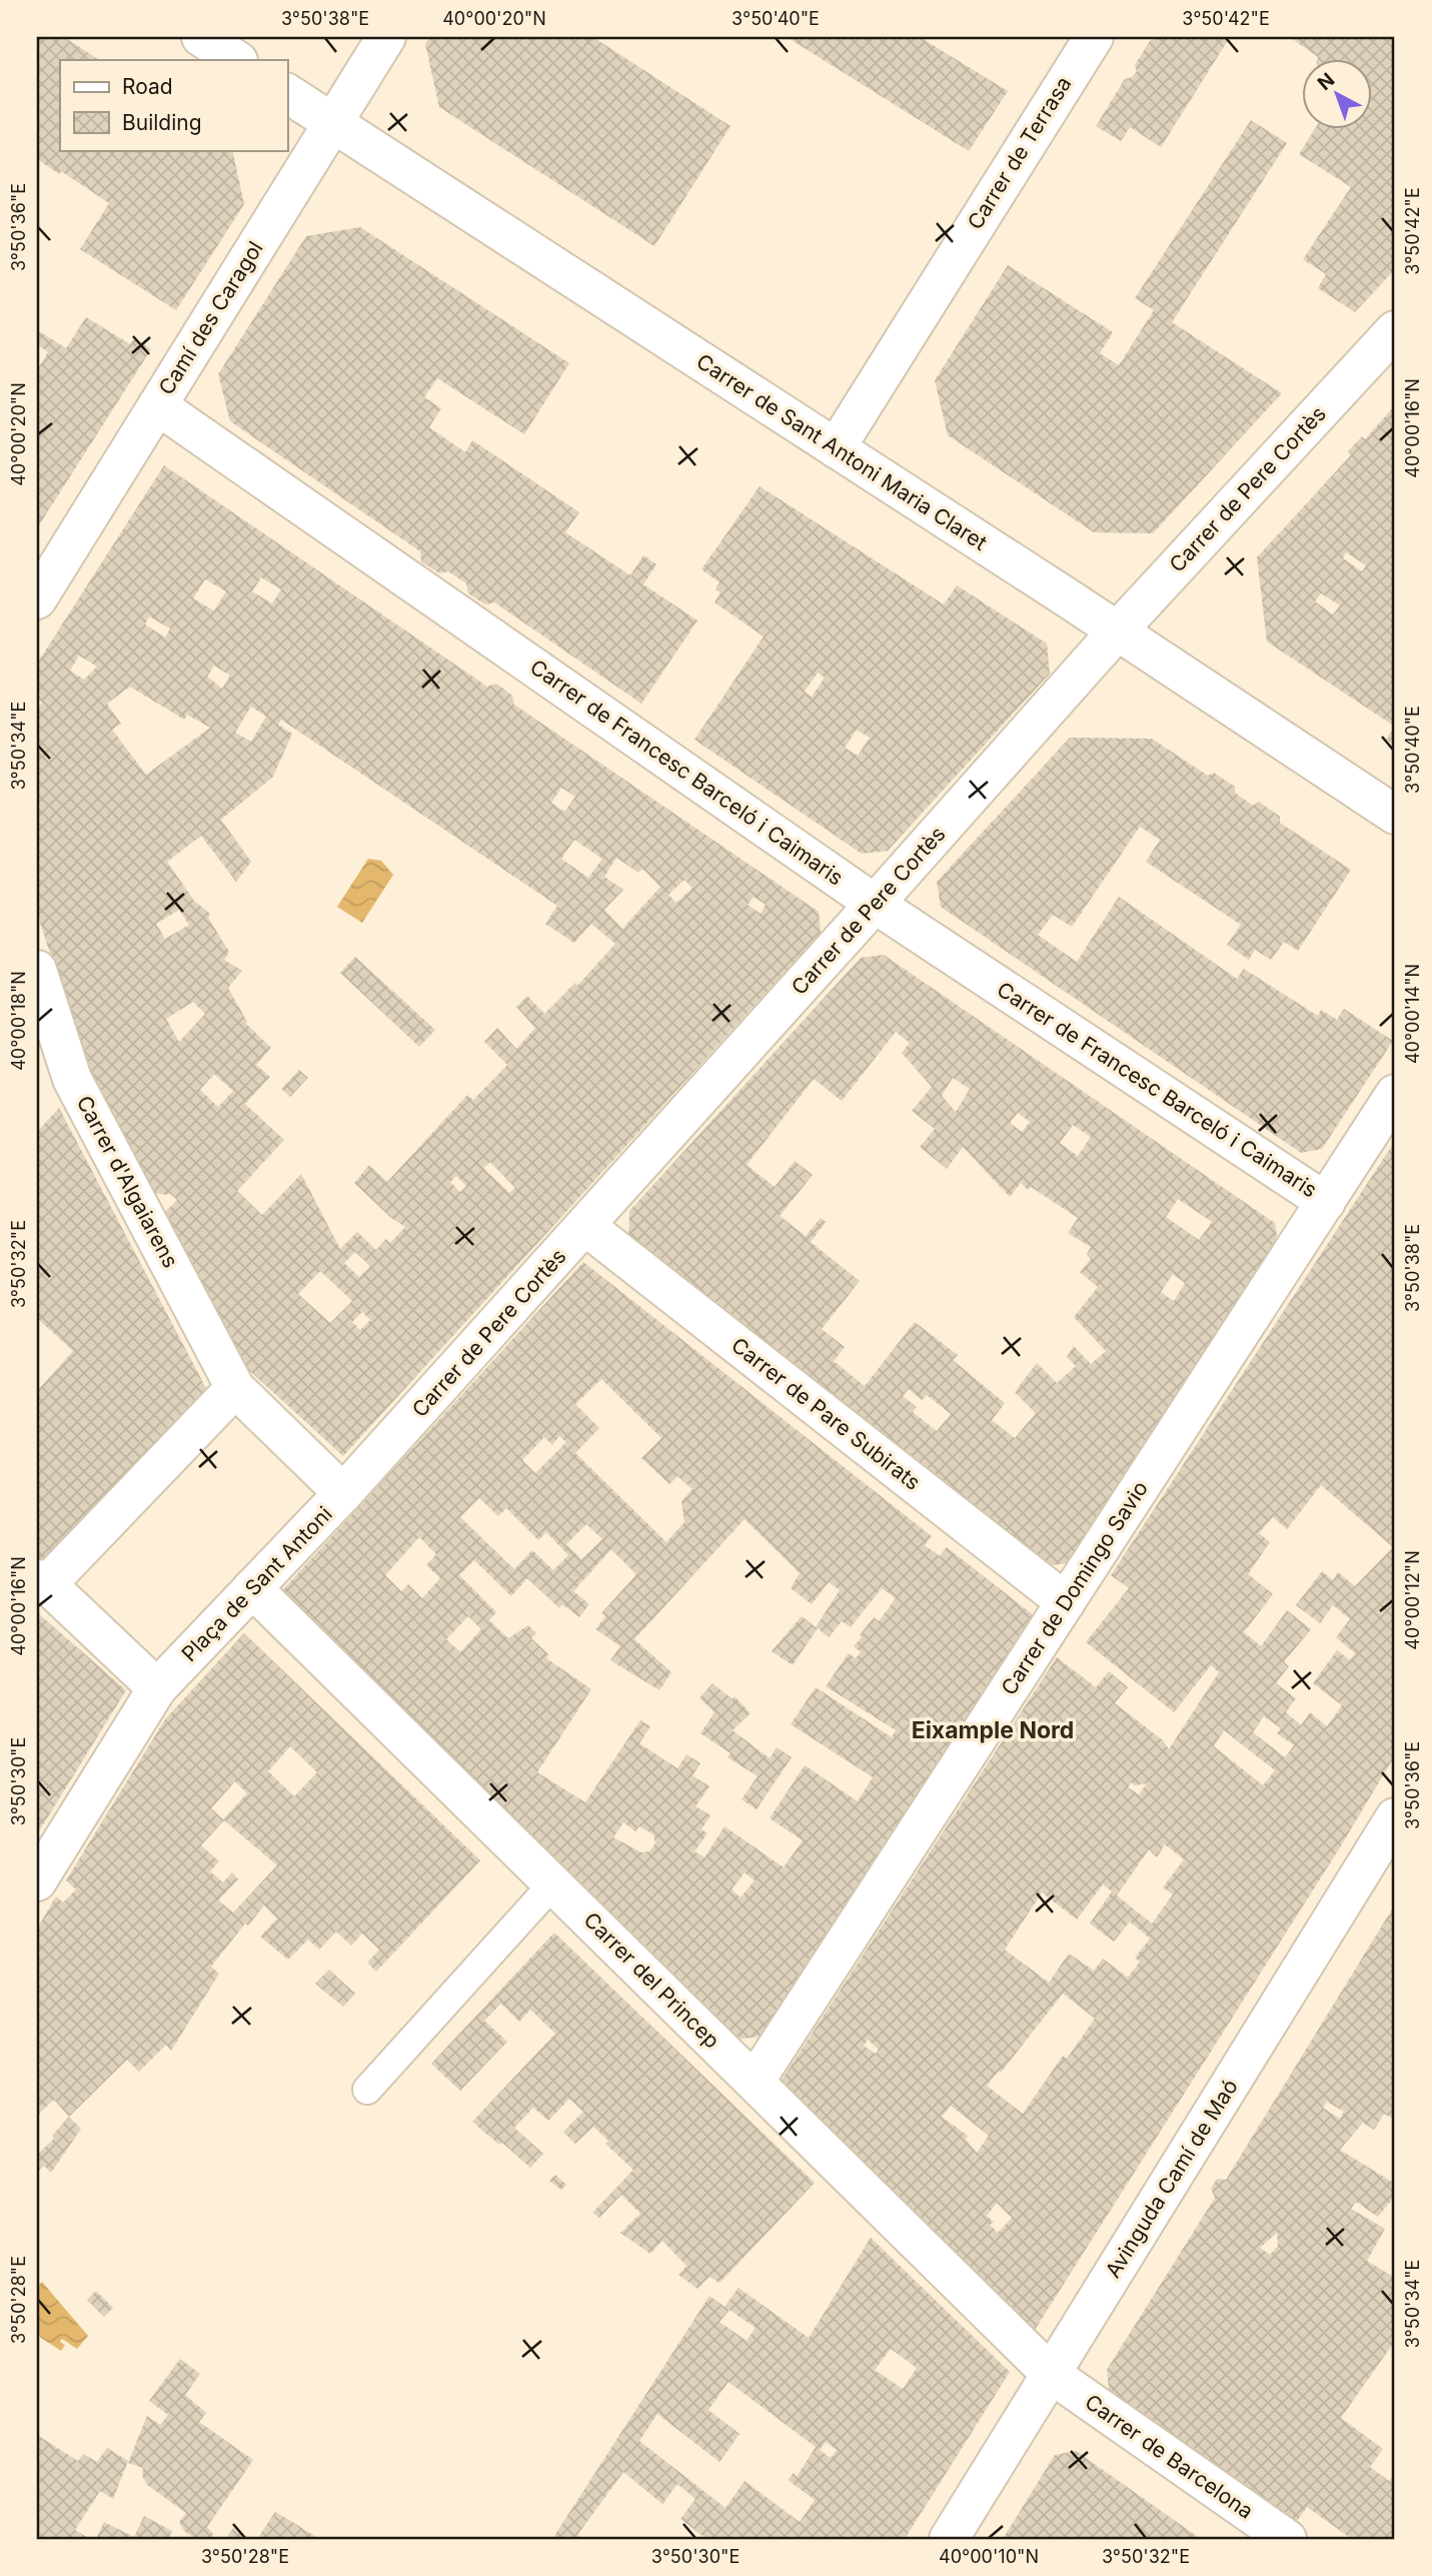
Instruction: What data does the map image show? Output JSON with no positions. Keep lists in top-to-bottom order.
{
  "streets": {
    "street": [
      "Carrer de Terrasa",
      "Camí des Caragol",
      "Carrer de Sant Antoni Maria Claret",
      "Carrer de Pere Cortès",
      "Carrer de Francesc Barceló i Caimaris",
      "Carrer d'Algaiarens",
      "Carrer de Pare Subirats",
      "Plaça de Sant Antoni",
      "Carrer de Domingo Savio",
      "Carrer del Princep",
      "Avinguda Camí de Maó",
      "Carrer de Barcelona"
    ]
  },
  "crossings": [
    ["Carrer de Terrasa", "Carrer de Sant Antoni Maria Claret"],
    ["Camí des Caragol", "Carrer de Sant Antoni Maria Claret"],
    ["Camí des Caragol", "Carrer de Francesc Barceló i Caimaris"],
    ["Carrer de Sant Antoni Maria Claret", "Carrer de Pere Cortès"],
    ["Carrer de Pere Cortès", "Carrer de Francesc Barceló i Caimaris"],
    ["Carrer de Pere Cortès", "Carrer de Pare Subirats"],
    ["Carrer de Pere Cortès", "Plaça de Sant Antoni"],
    ["Carrer de Francesc Barceló i Caimaris", "Carrer de Domingo Savio"],
    ["Carrer d'Algaiarens", "Plaça de Sant Antoni"],
    ["Carrer de Pare Subirats", "Carrer de Domingo Savio"],
    ["Plaça de Sant Antoni", "Carrer del Princep"],
    ["Carrer de Domingo Savio", "Carrer del Princep"],
    ["Carrer del Princep", "Avinguda Camí de Maó"],
    ["Carrer del Princep", "Carrer de Barcelona"],
    ["Avinguda Camí de Maó", "Carrer de Barcelona"]
  ],
  "districts": ["Eixample Nord"],
  "legend": ["Road", "Building"],
  "north": "top left",
  "coordinates": [
    "3°50'38\"E",
    "40°00'20\"N",
    "3°50'40\"E",
    "3°50'42\"E",
    "3°50'36\"E",
    "40°00'16\"N",
    "3°50'34\"E",
    "40°00'14\"N",
    "40°00'18\"N",
    "3°50'32\"E",
    "40°00'12\"N",
    "3°50'30\"E",
    "3°50'28\"E",
    "40°00'10\"N"
  ]
}
